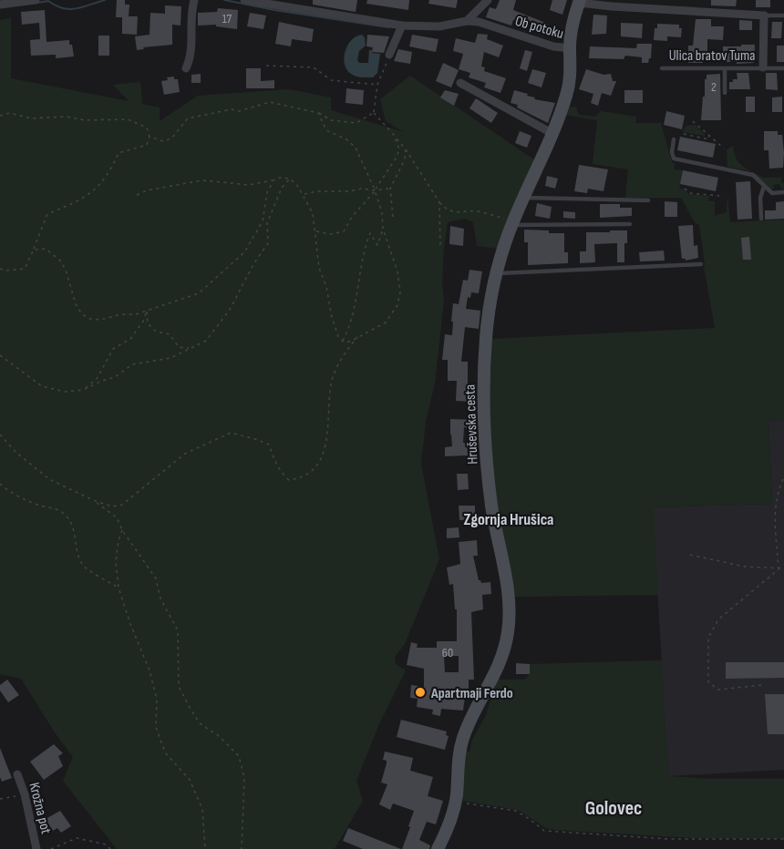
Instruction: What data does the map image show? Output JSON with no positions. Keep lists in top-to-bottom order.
{
  "streets": {
    "street": [
      "Ob potoku",
      "Ulica bratov Tuma",
      "Hruševska cesta",
      "Krožna pot"
    ]
  },
  "crossings": [
    ["Ob potoku", "Hruševska cesta"]
  ],
  "districts": ["Zgornja Hrušica", "Golovec"],
  "places": ["Apartmaji Ferdo"],
  "house_numbers": ["17", "2", "60"]
}
